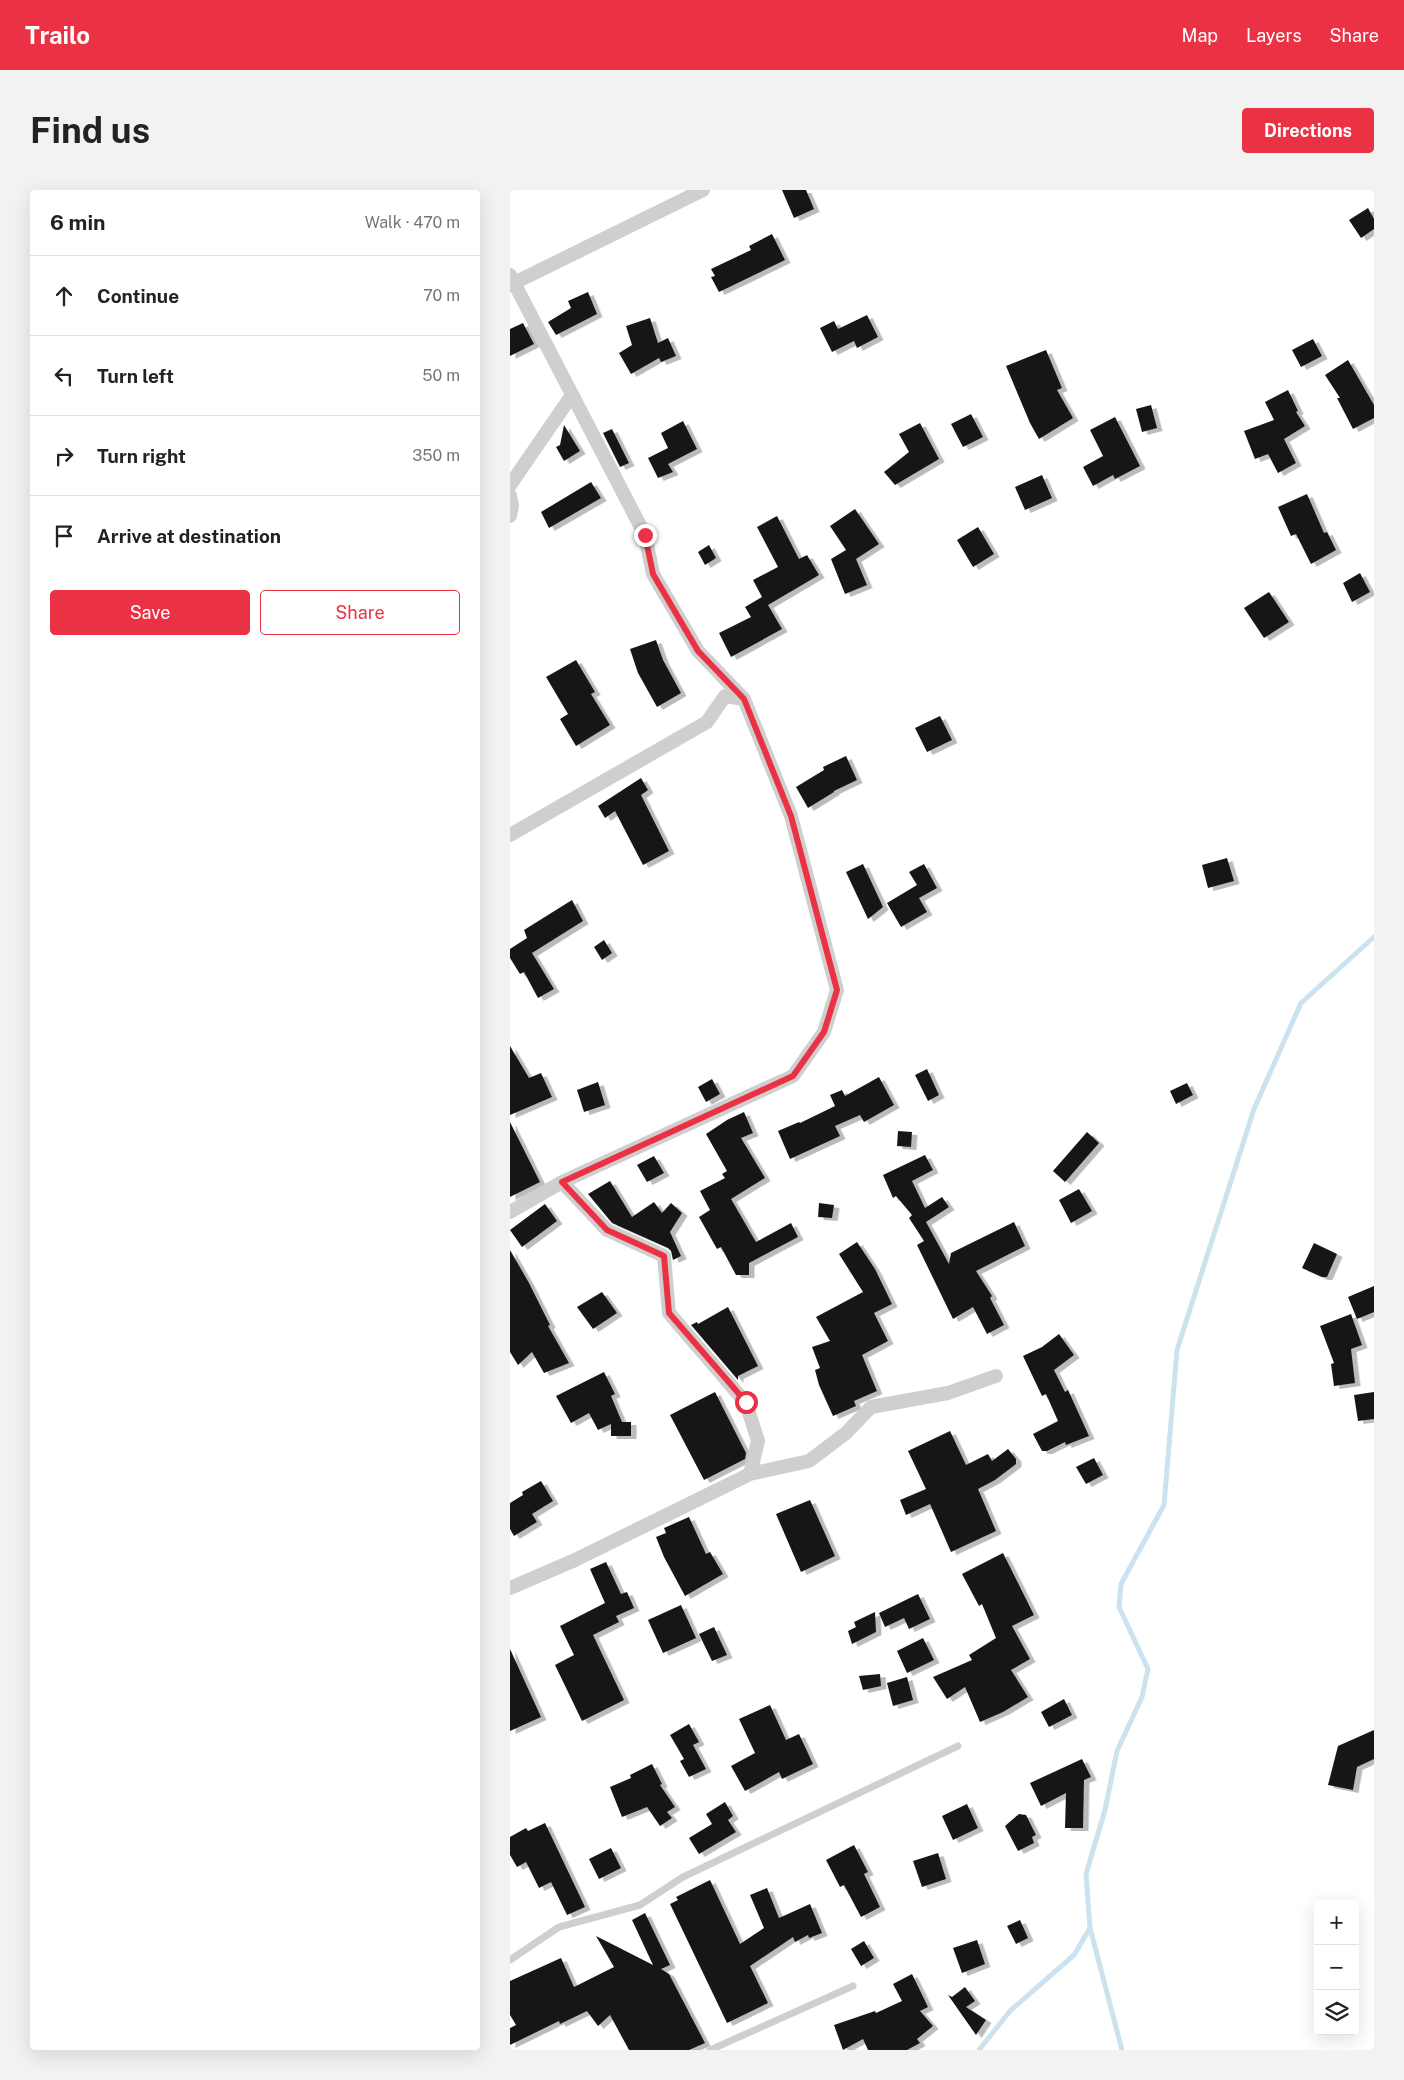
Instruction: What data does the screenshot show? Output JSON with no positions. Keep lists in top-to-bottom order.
{
  "page": {
    "header": "Trailo",
    "nav": ["Map", "Layers", "Share"],
    "buttons": [
      "Directions",
      ["Save", "Share"]
    ],
    "title": "Find us",
    "heading": ["6 min", "Walk · 470 m"],
    "list": [
      ["Continue", "70 m"],
      ["Turn left", "50 m"],
      ["Turn right", "350 m"],
      "Arrive at destination"
    ],
    "map_buttons": ["+", "−"]
  }
}
